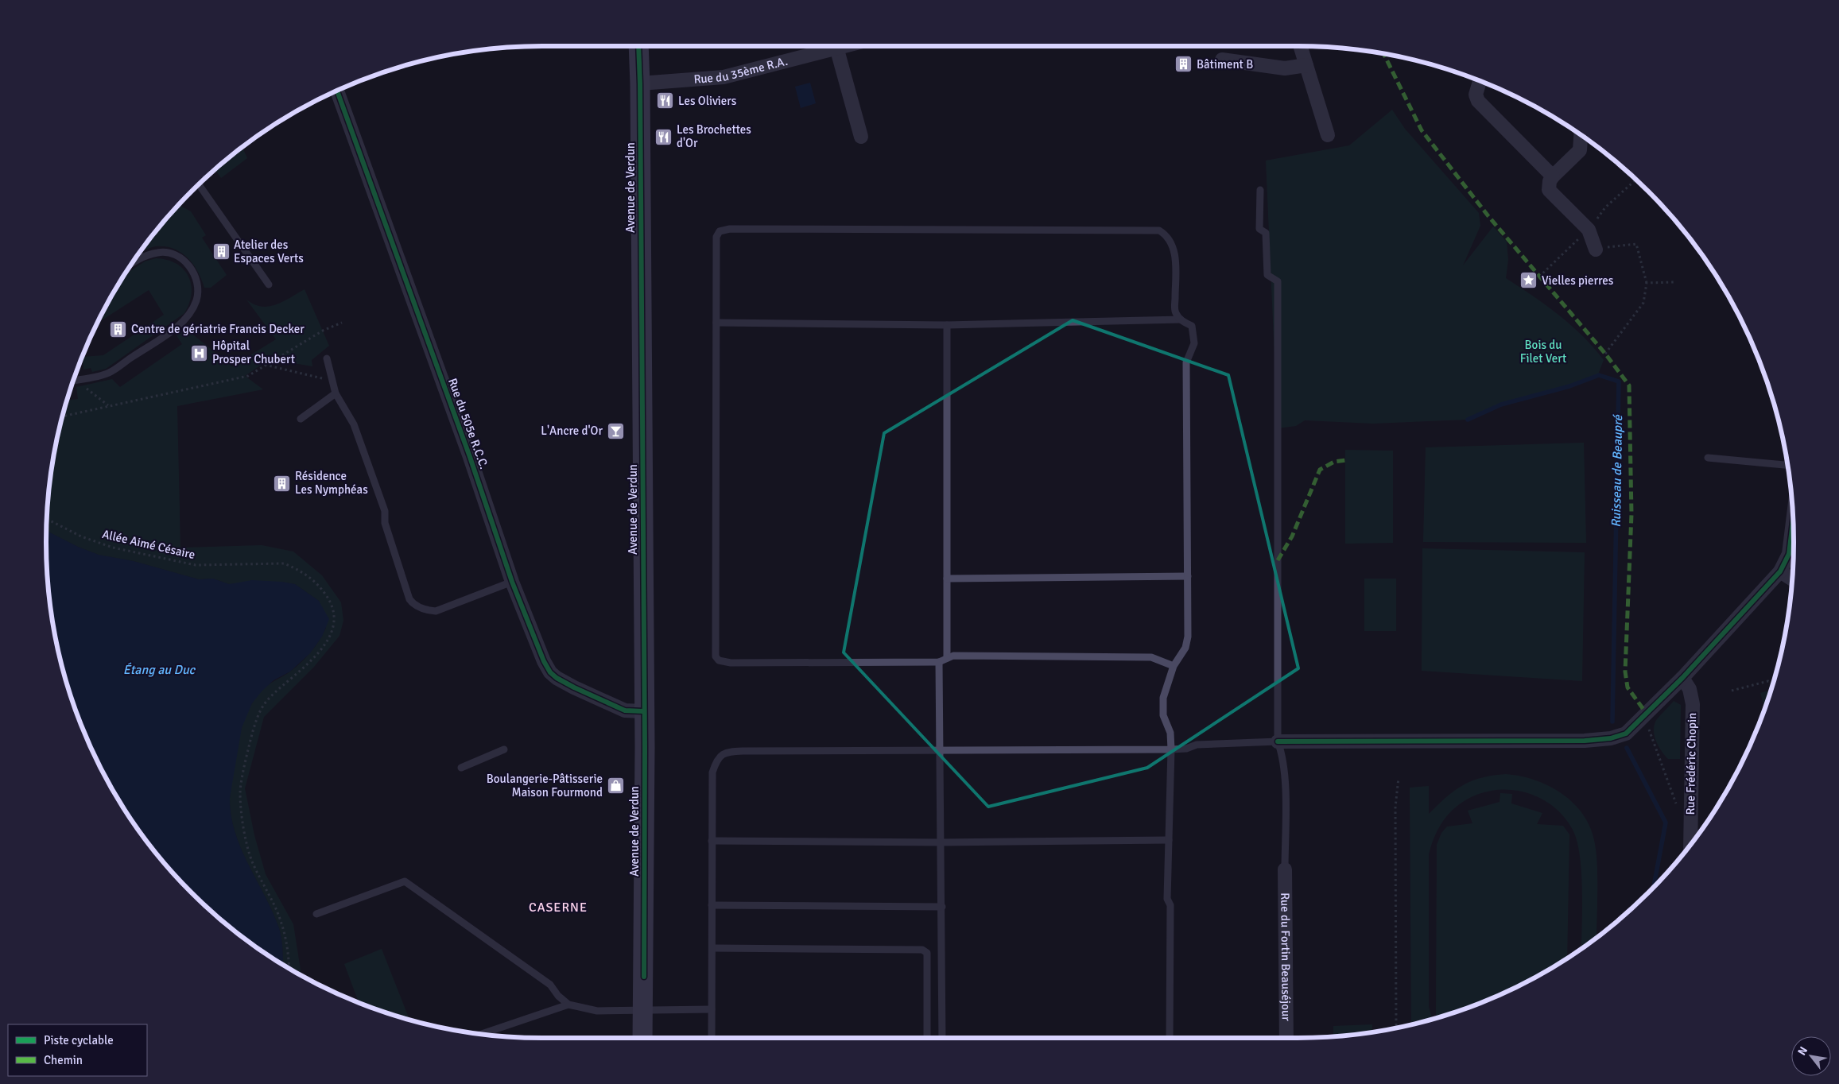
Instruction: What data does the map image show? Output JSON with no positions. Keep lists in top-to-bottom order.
{
  "streets": {
    "main road": ["Avenue de Verdun"],
    "street": [
      "Rue du 35ème R.A.",
      "Rue du 505e R.C.C.",
      "Rue Frédéric Chopin",
      "Rue du Fortin Beauséjour"
    ],
    "path": ["Allée Aimé Césaire"]
  },
  "crossings": [
    ["Rue du 35ème R.A.", "Avenue de Verdun"],
    ["Avenue de Verdun", "Rue du 505e R.C.C."]
  ],
  "districts": ["CASERNE"],
  "water": ["Ruisseau de Beaupré", "Étang au Duc"],
  "parks": ["Bois du Filet Vert"],
  "places": {
    "building": [
      "Bâtiment B",
      "Atelier des Espaces Verts",
      "Centre de gériatrie Francis Decker",
      "Résidence Les Nymphéas"
    ],
    "restaurant": ["Les Oliviers", "Les Brochettes d'Or"],
    "place": ["Vielles pierres"],
    "hospital": ["Hôpital Prosper Chubert"],
    "bar": ["L'Ancre d'Or"],
    "shop": ["Boulangerie-Pâtisserie Maison Fourmond"]
  },
  "legend": ["Piste cyclable", "Chemin"],
  "north": "top left"
}
